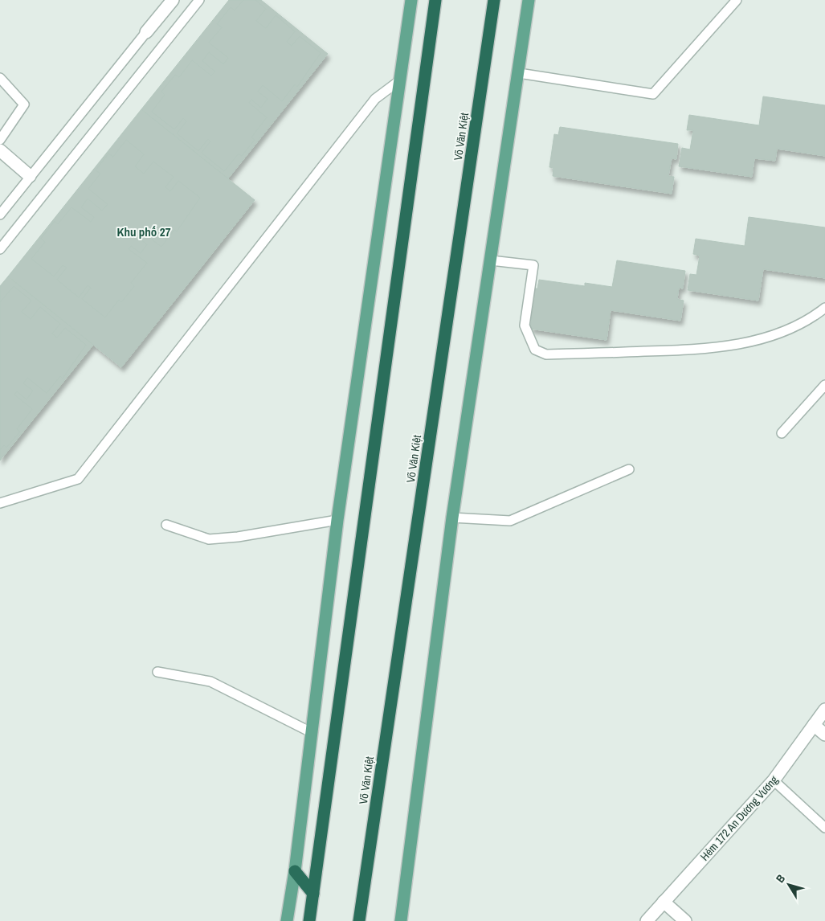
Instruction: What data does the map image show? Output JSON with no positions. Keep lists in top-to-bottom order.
{
  "streets": {
    "highway": ["Võ Văn Kiệt"],
    "street": ["Hẻm 172 An Dương Vương"]
  },
  "districts": ["Khu phố 27"],
  "north": "top left"
}
